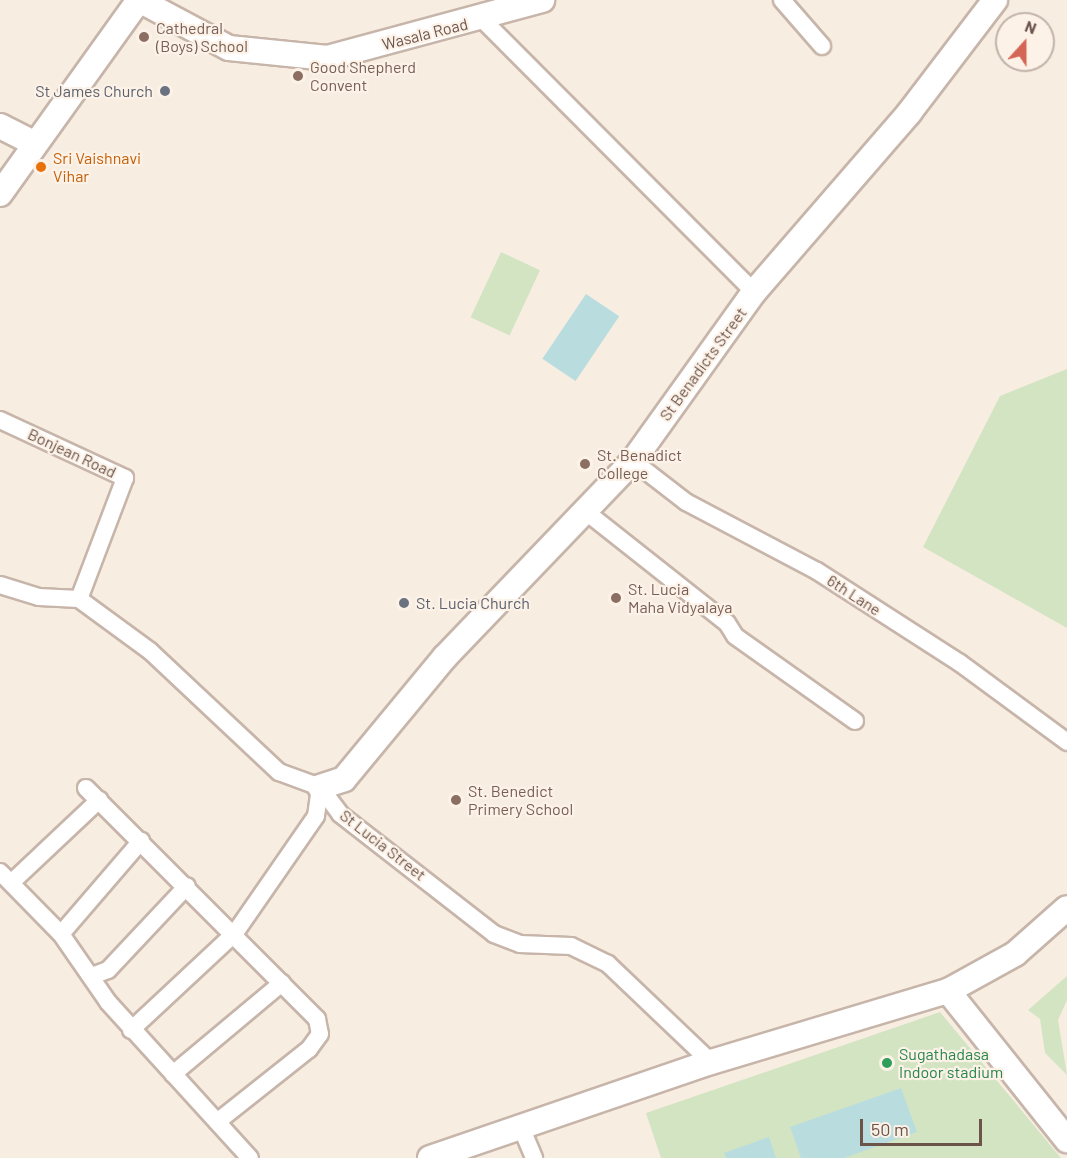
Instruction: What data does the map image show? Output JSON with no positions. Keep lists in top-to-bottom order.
{
  "streets": {
    "street": [
      "Wasala Road",
      "St Benadicts Street",
      "Bonjean Road",
      "6th Lane",
      "St Lucia Street"
    ]
  },
  "crossings": [
    ["St Benadicts Street", "6th Lane"],
    ["St Benadicts Street", "St Lucia Street"]
  ],
  "places": [
    "Cathedral (Boys) School",
    "Good Shepherd Convent",
    "St James Church",
    "Sri Vaishnavi Vihar",
    "St. Benadict College",
    "St. Lucia Maha Vidyalaya",
    "St. Lucia Church",
    "St. Benedict Primery School",
    "Sugathadasa Indoor stadium"
  ],
  "scale_bar": "50 m",
  "north": "top"
}
